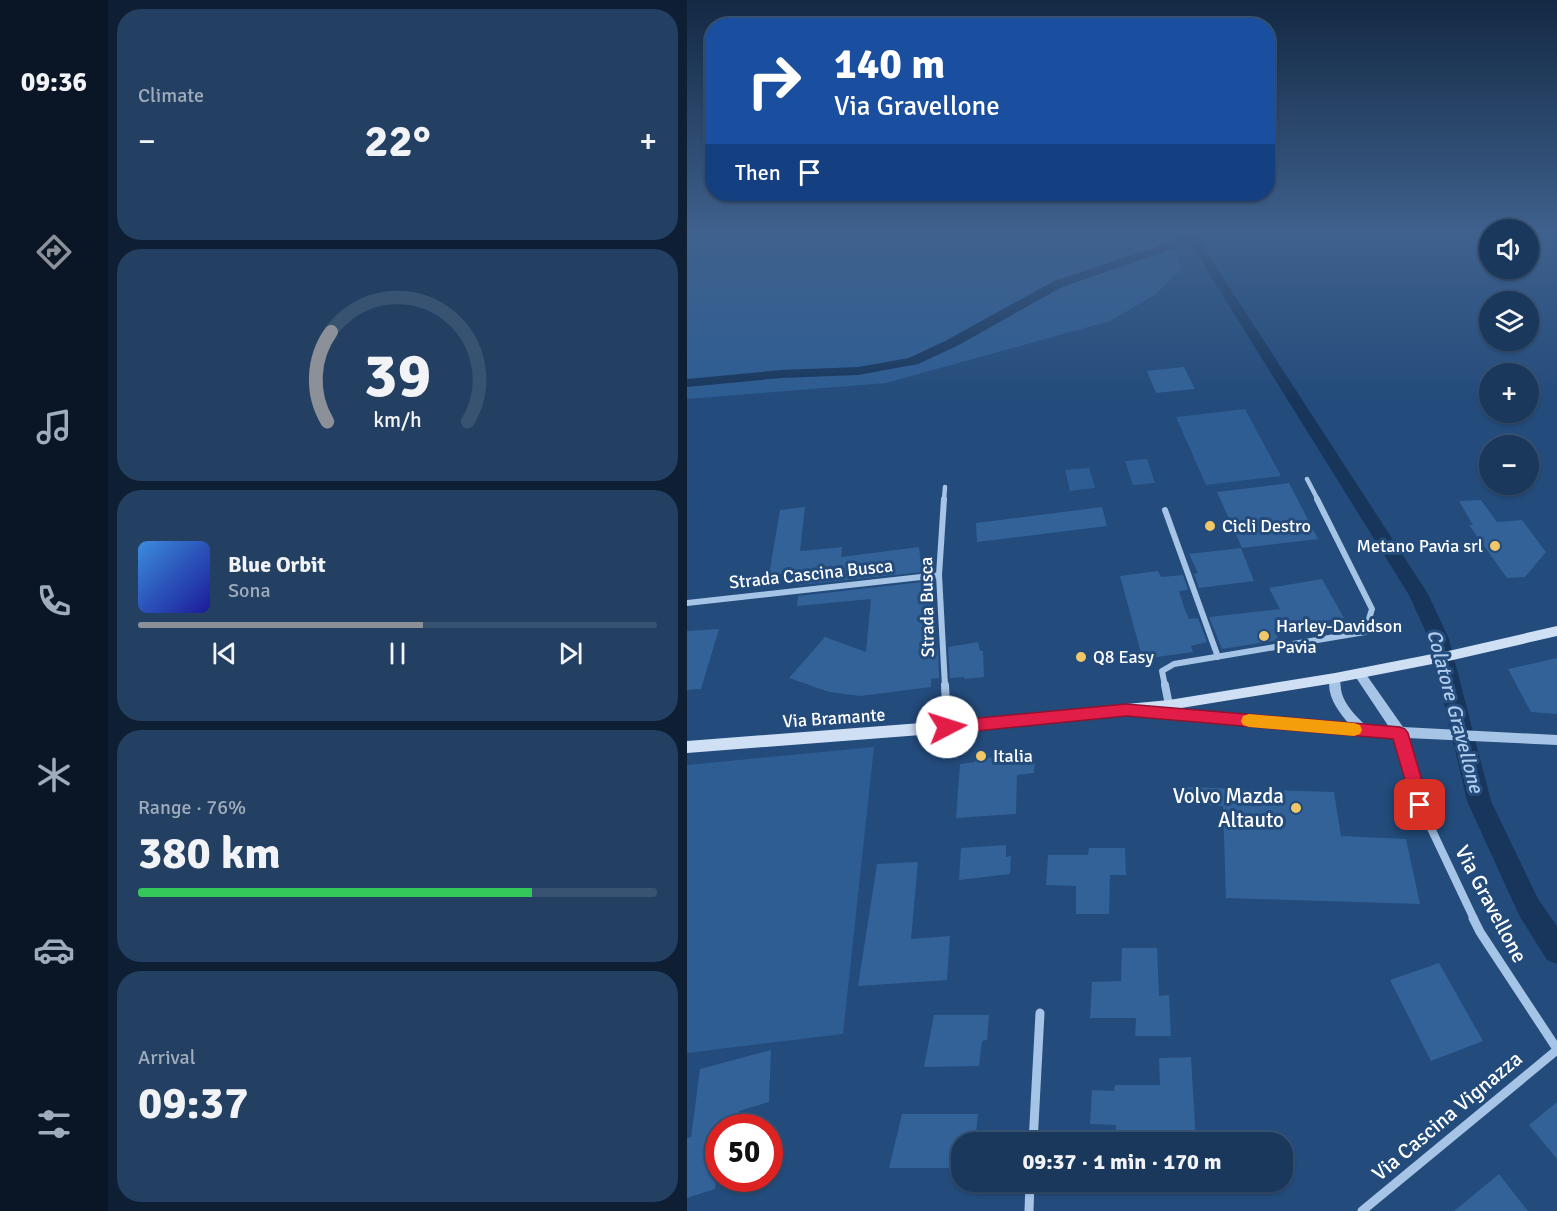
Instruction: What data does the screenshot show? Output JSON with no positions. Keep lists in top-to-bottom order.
{
  "streets": {
    "main road": ["Via Bramante"],
    "street": [
      "Strada Cascina Busca",
      "Strada Busca",
      "Via Gravellone",
      "Via Cascina Vignazza"
    ]
  },
  "crossings": [
    ["Strada Cascina Busca", "Strada Busca"],
    ["Strada Busca", "Via Bramante"],
    ["Via Bramante", "Via Gravellone"],
    ["Via Gravellone", "Via Cascina Vignazza"]
  ],
  "water": ["Colatore Gravellone"],
  "places": [
    "Cicli Destro",
    "Metano Pavia srl",
    "Harley-Davidson Pavia",
    "Q8 Easy",
    "Italia",
    "Volvo Mazda Altauto"
  ],
  "page": {
    "tabs": "09:36",
    "tile": [
      "Climate",
      ["Range · 76%", "380 km"],
      ["Arrival", "09:37"]
    ],
    "turn": ["140 m", "Via Gravellone"],
    "heat": ["−", "22°", "+"],
    "then": "Then",
    "map_buttons": ["+", "−"],
    "song": ["Blue Orbit", "Sona"],
    "limit": "50",
    "trip": "09:37 · 1 min · 170 m",
    "gauge": ["39", "km/h"]
  }
}
